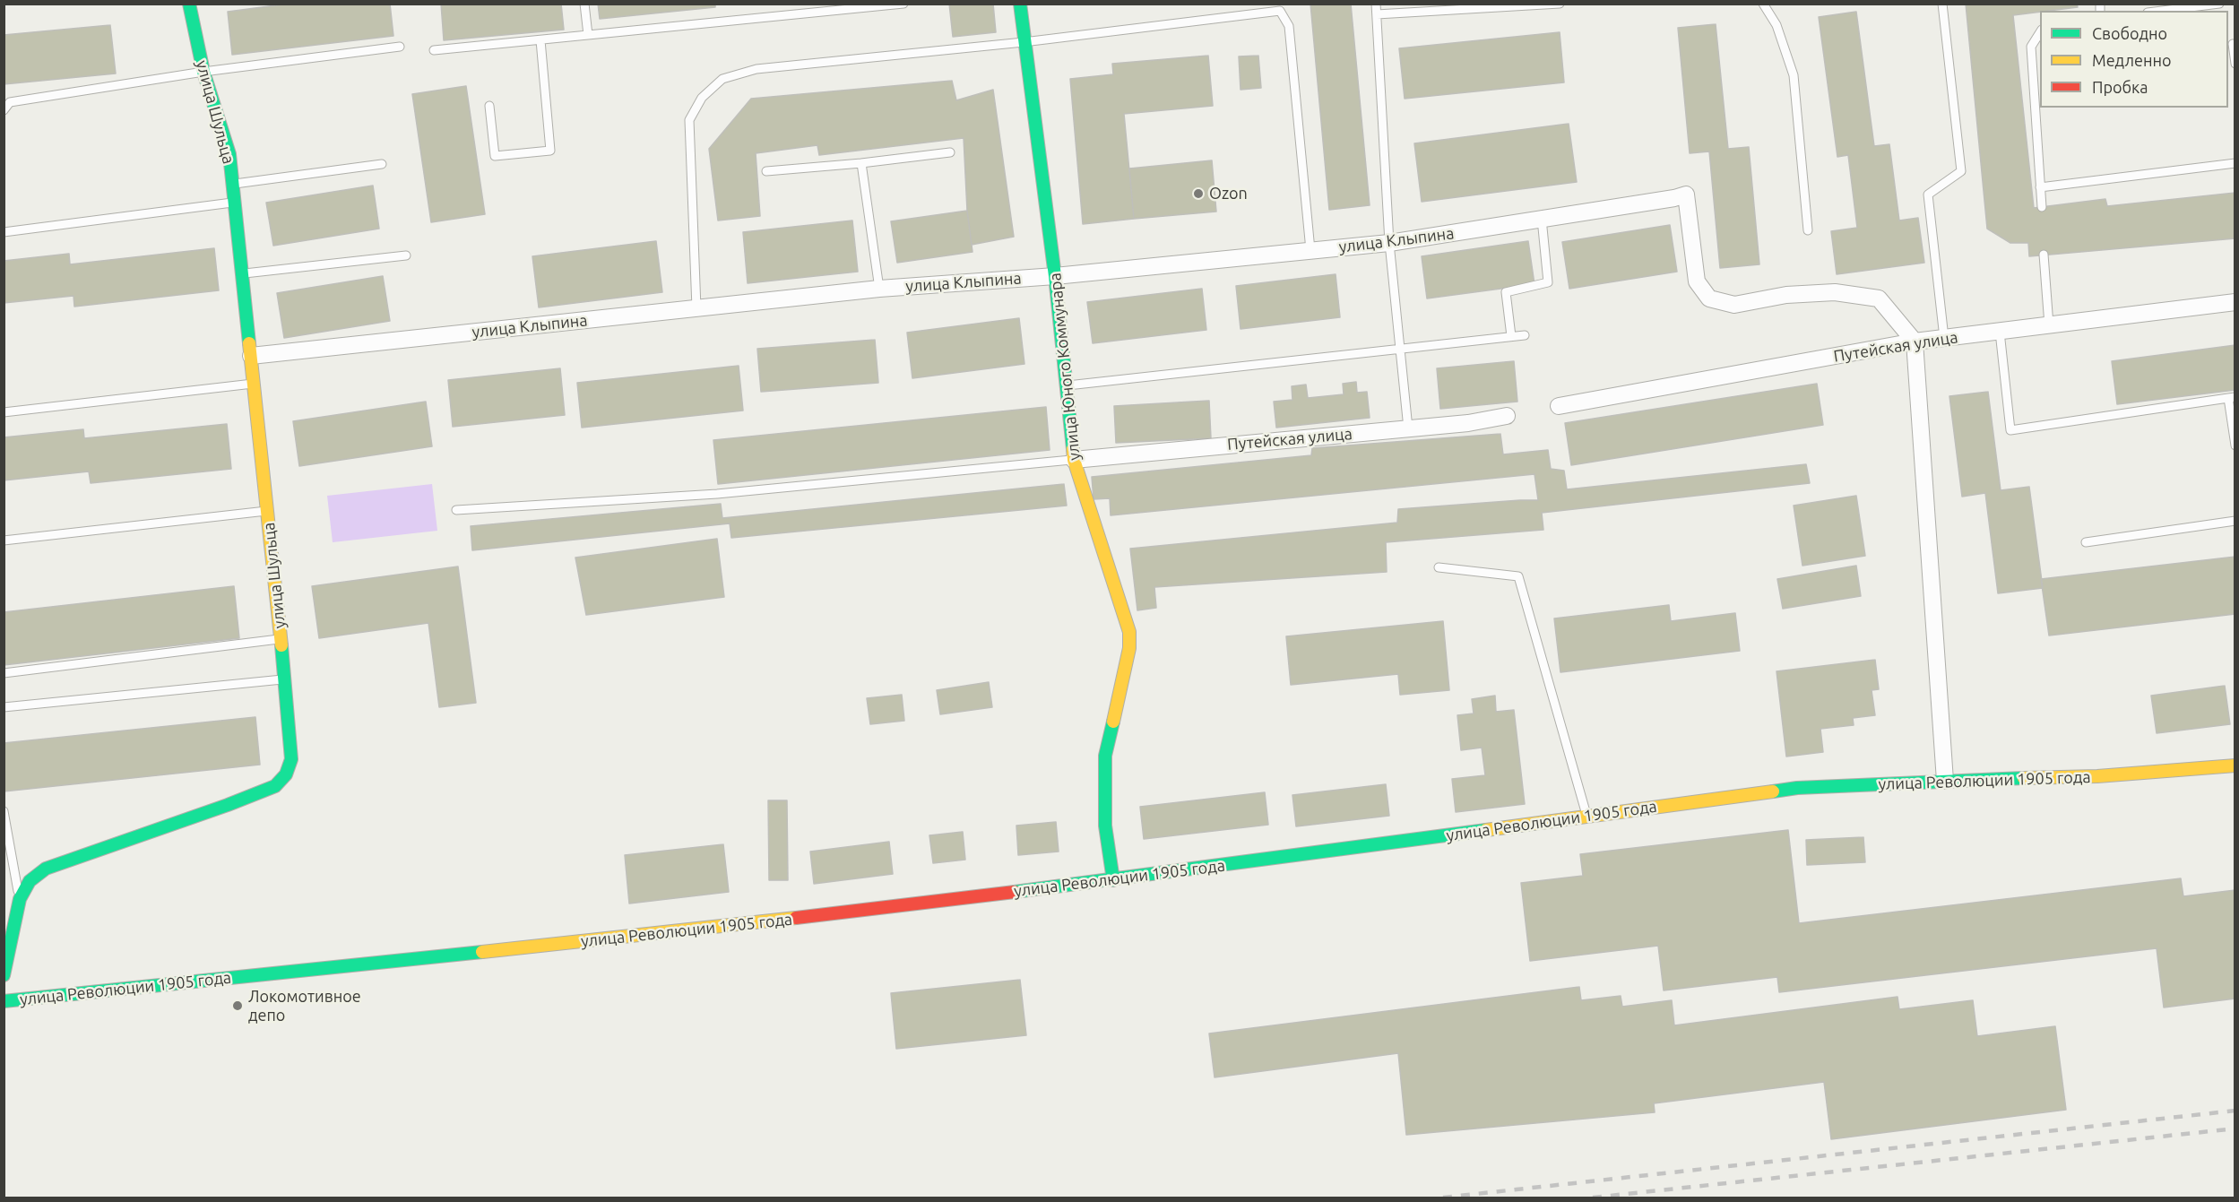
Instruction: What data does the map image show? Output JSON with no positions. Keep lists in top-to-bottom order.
{
  "streets": {
    "main road": ["улица Шульца", "улица Юного Коммунара", "улица Революции 1905 года"],
    "street": ["улица Клыпина", "Путейская улица"]
  },
  "crossings": [
    ["улица Шульца", "улица Клыпина"],
    ["улица Клыпина", "Путейская улица"],
    ["улица Клыпина", "улица Юного Коммунара"],
    ["Путейская улица", "улица Юного Коммунара"],
    ["улица Юного Коммунара", "улица Революции 1905 года"]
  ],
  "places": ["Ozon", "Локомотивное депо"],
  "legend": ["Свободно", "Медленно", "Пробка"]
}
